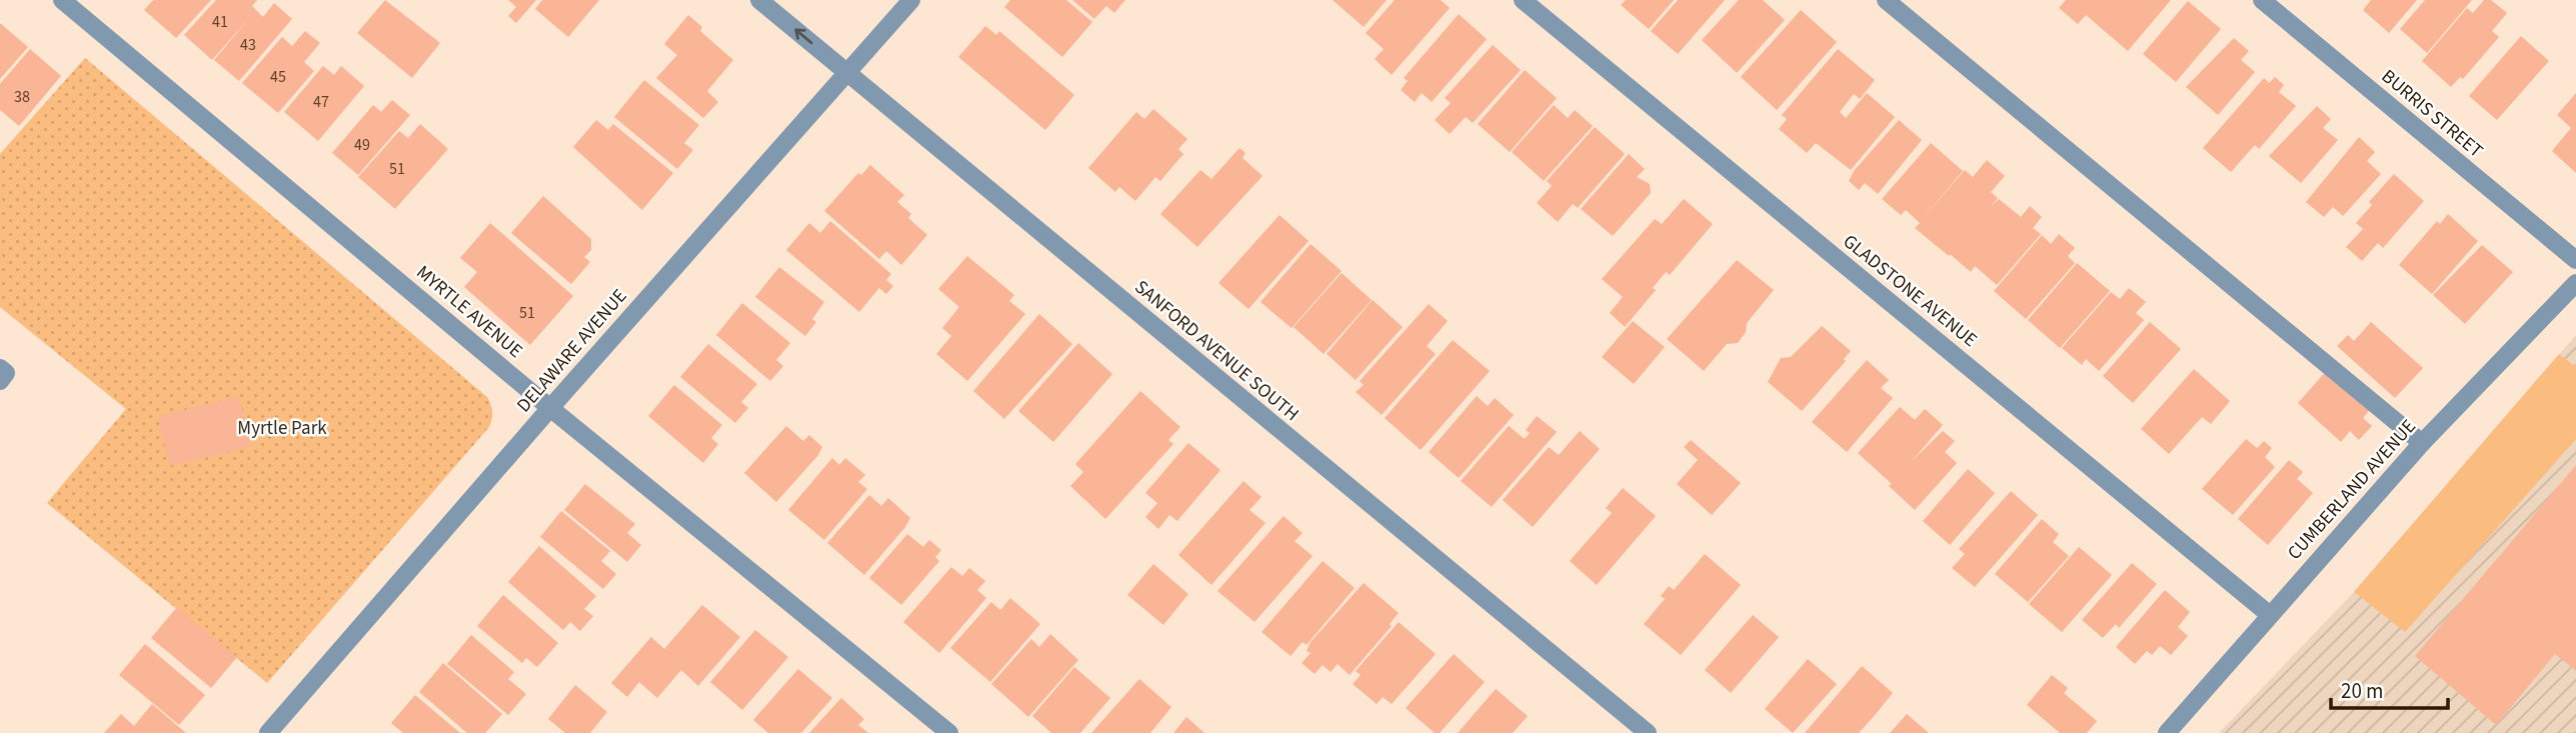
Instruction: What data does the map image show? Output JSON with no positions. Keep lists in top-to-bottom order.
{
  "streets": {
    "street": [
      "BURRIS STREET",
      "GLADSTONE AVENUE",
      "MYRTLE AVENUE",
      "DELAWARE AVENUE",
      "SANFORD AVENUE SOUTH",
      "CUMBERLAND AVENUE"
    ]
  },
  "crossings": [
    ["GLADSTONE AVENUE", "CUMBERLAND AVENUE"],
    ["MYRTLE AVENUE", "DELAWARE AVENUE"],
    ["DELAWARE AVENUE", "SANFORD AVENUE SOUTH"]
  ],
  "parks": ["Myrtle Park"],
  "house_numbers": [
    "41",
    "43",
    "45",
    "38",
    "47",
    "49",
    "51",
    "51"
  ],
  "scale_bar": "20 m"
}
